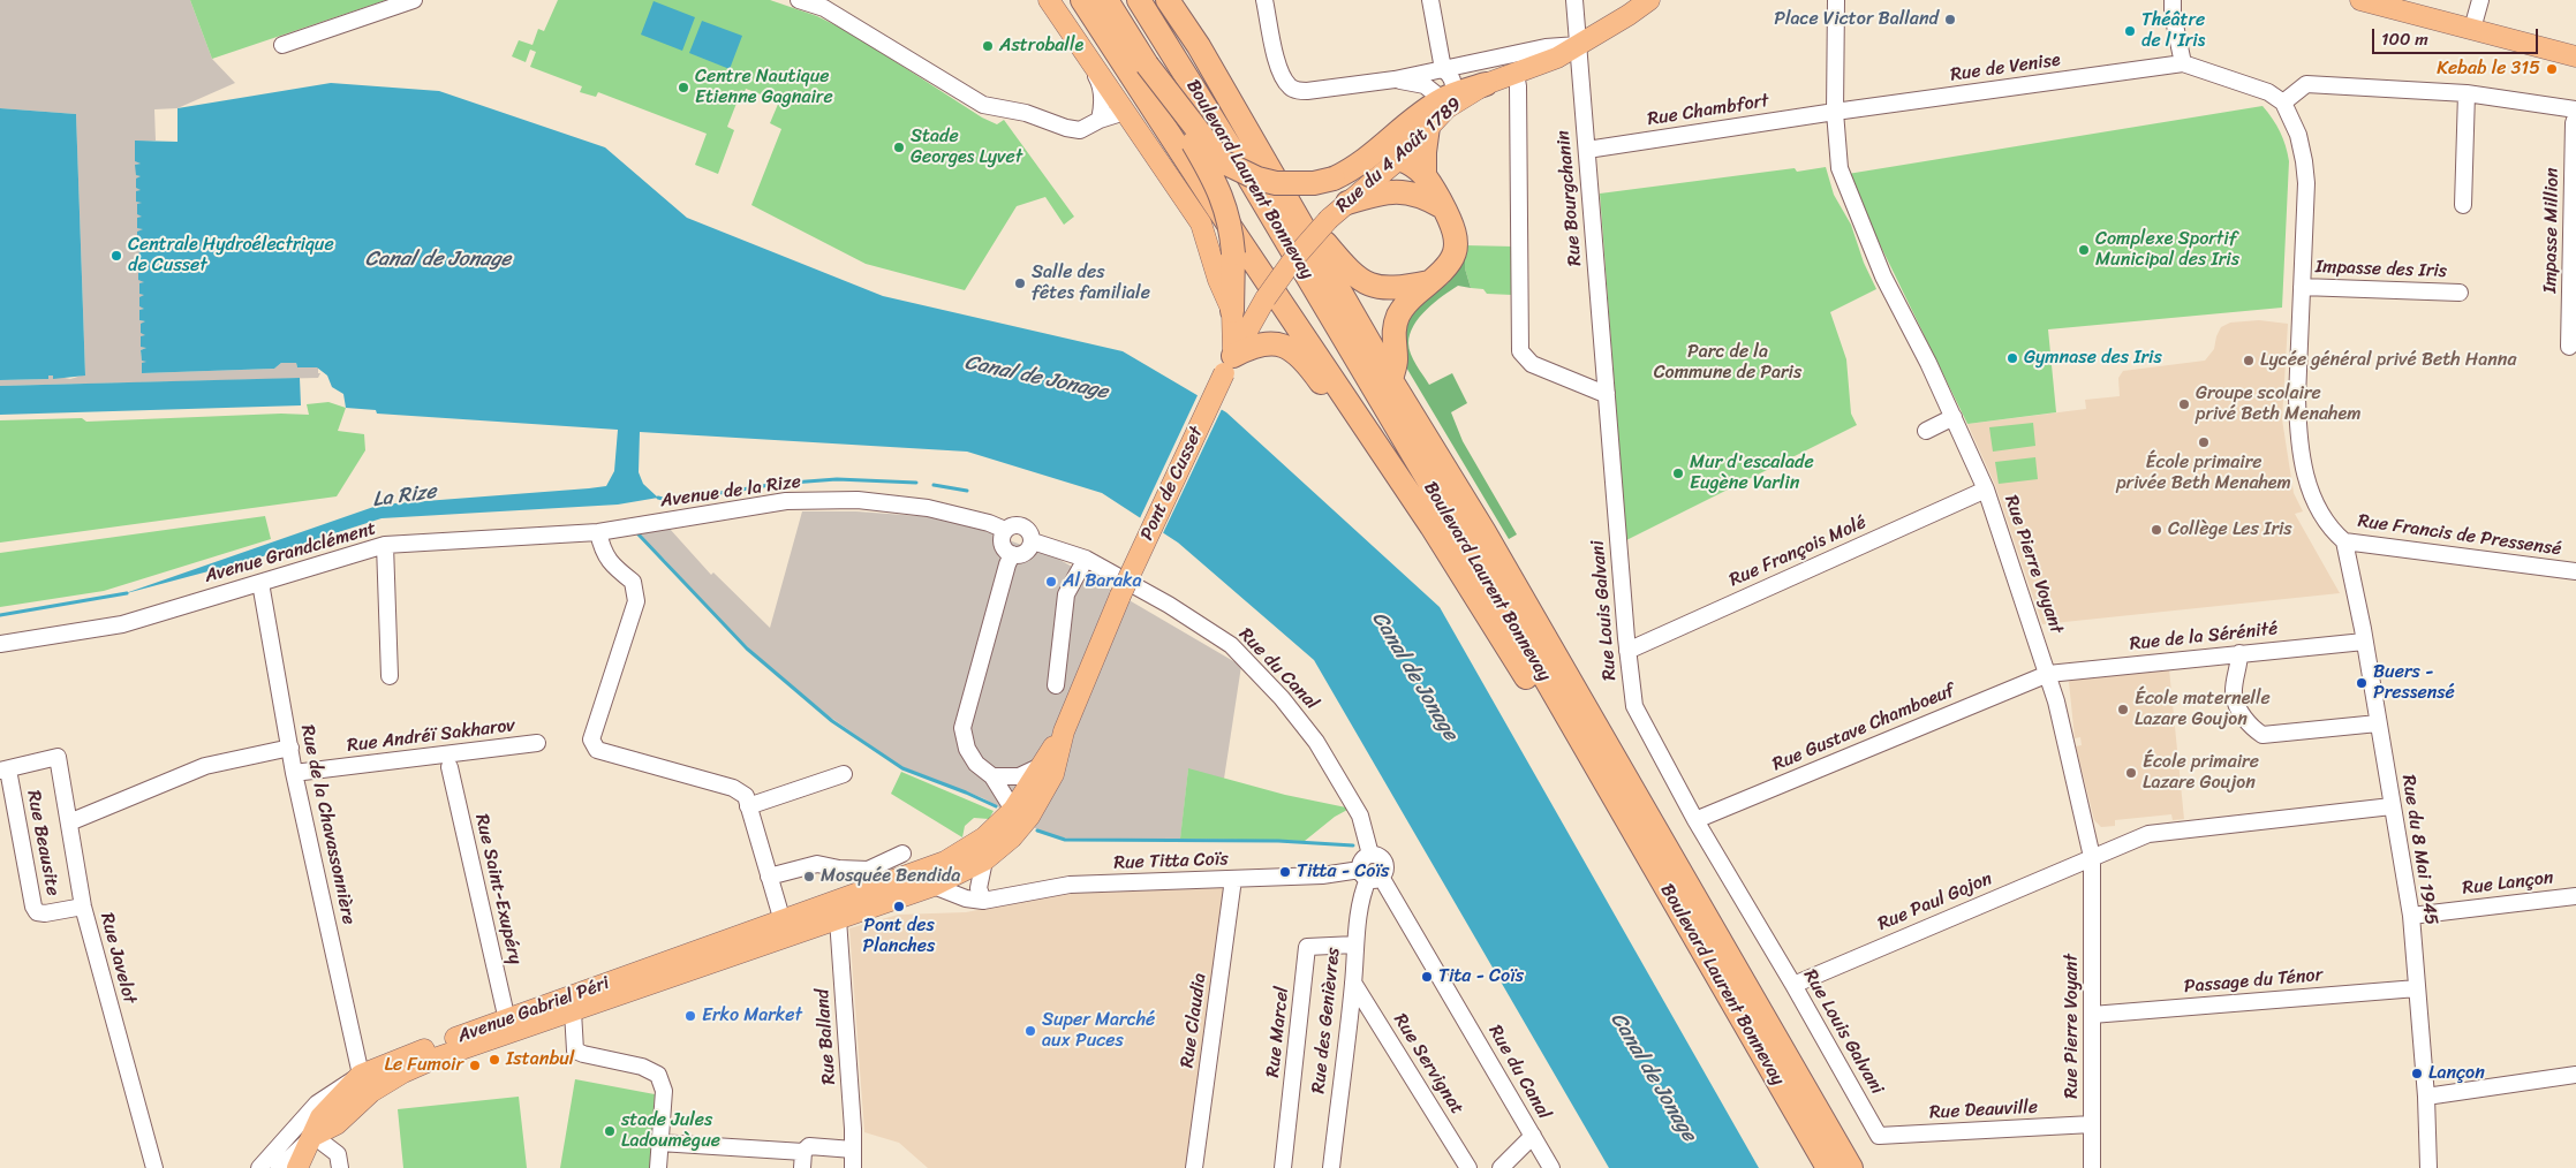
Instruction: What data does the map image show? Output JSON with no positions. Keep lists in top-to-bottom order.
{
  "streets": {
    "highway": ["Boulevard Laurent Bonnevay"],
    "main road": ["Rue du 4 Août 1789", "Pont de Cusset", "Avenue Gabriel Péri"],
    "street": [
      "Rue de Venise",
      "Rue Chambfort",
      "Rue Bourgchanin",
      "Impasse Million",
      "Impasse des Iris",
      "Avenue de la Rize",
      "Rue Francis de Pressensé",
      "Rue François Molé",
      "Avenue Grandclément",
      "Rue Pierre Voyant",
      "Rue Louis Galvani",
      "Rue de la Sérénité",
      "Rue du Canal",
      "Rue Gustave Chamboeuf",
      "Rue Andréï Sakharov",
      "Rue de la Chavassonnière",
      "Rue Beausite",
      "Rue du 8 Mai 1945",
      "Rue Titta Coïs",
      "Rue Lançon",
      "Rue Saint-Exupéry",
      "Rue Paul Gojon",
      "Rue Javelot",
      "Passage du Ténor",
      "Rue Claudia",
      "Rue des Genièvres",
      "Rue Marcel",
      "Rue Balland",
      "Rue Servignat",
      "Rue Deauville"
    ]
  },
  "crossings": [
    ["Rue de Venise", "Rue Chambfort"],
    ["Rue de Venise", "Rue Pierre Voyant"],
    ["Rue Chambfort", "Rue Bourgchanin"],
    ["Rue Chambfort", "Rue Pierre Voyant"],
    ["Rue du 4 Août 1789", "Rue Bourgchanin"],
    ["Rue du 4 Août 1789", "Pont de Cusset"],
    ["Rue Bourgchanin", "Rue Louis Galvani"],
    ["Impasse des Iris", "Rue Francis de Pressensé"],
    ["Avenue de la Rize", "Avenue Grandclément"],
    ["Avenue de la Rize", "Rue du Canal"],
    ["Rue Francis de Pressensé", "Rue du 8 Mai 1945"],
    ["Rue François Molé", "Rue Pierre Voyant"],
    ["Rue François Molé", "Rue Louis Galvani"],
    ["Avenue Grandclément", "Rue de la Chavassonnière"],
    ["Rue Pierre Voyant", "Rue de la Sérénité"],
    ["Rue Pierre Voyant", "Rue Gustave Chamboeuf"],
    ["Rue Pierre Voyant", "Rue Paul Gojon"],
    ["Rue Pierre Voyant", "Passage du Ténor"],
    ["Rue Pierre Voyant", "Rue Deauville"],
    ["Rue Louis Galvani", "Rue Gustave Chamboeuf"],
    ["Rue Louis Galvani", "Rue Paul Gojon"],
    ["Rue Louis Galvani", "Rue Deauville"],
    ["Rue de la Sérénité", "Rue Gustave Chamboeuf"],
    ["Rue de la Sérénité", "Rue du 8 Mai 1945"],
    ["Rue du Canal", "Rue Titta Coïs"],
    ["Rue du Canal", "Rue des Genièvres"],
    ["Rue Andréï Sakharov", "Rue de la Chavassonnière"],
    ["Rue de la Chavassonnière", "Avenue Gabriel Péri"],
    ["Rue Beausite", "Rue Javelot"],
    ["Rue du 8 Mai 1945", "Rue Lançon"],
    ["Rue du 8 Mai 1945", "Rue Paul Gojon"],
    ["Rue du 8 Mai 1945", "Passage du Ténor"],
    ["Rue Titta Coïs", "Avenue Gabriel Péri"],
    ["Rue Titta Coïs", "Rue Claudia"],
    ["Rue Titta Coïs", "Rue des Genièvres"],
    ["Rue Saint-Exupéry", "Avenue Gabriel Péri"],
    ["Avenue Gabriel Péri", "Rue Balland"],
    ["Rue des Genièvres", "Rue Marcel"],
    ["Rue des Genièvres", "Rue Servignat"]
  ],
  "water": ["Canal de Jonage", "La Rize"],
  "parks": ["Parc de la Commune de Paris"],
  "places": [
    "Place Victor Balland",
    "Théâtre de l'Iris",
    "Astroballe",
    "Kebab le 315",
    "Centre Nautique Etienne Gagnaire",
    "Stade Georges Lyvet",
    "Complexe Sportif Municipal des Iris",
    "Centrale Hydroélectrique de Cusset",
    "Salle des fêtes familiale",
    "Gymnase des Iris",
    "Lycée général privé Beth Hanna",
    "Groupe scolaire privé Beth Menahem",
    "École primaire privée Beth Menahem",
    "Mur d'escalade Eugène Varlin",
    "Collège Les Iris",
    "Al Baraka",
    "Buers - Pressensé",
    "École maternelle Lazare Goujon",
    "École primaire Lazare Goujon",
    "Titta - Coïs",
    "Mosquée Bendida",
    "Pont des Planches",
    "Tita - Coïs",
    "Erko Market",
    "Super Marché aux Puces",
    "Istanbul",
    "Le Fumoir",
    "Lançon",
    "stade Jules Ladoumègue"
  ],
  "scale_bar": "100 m"
}
